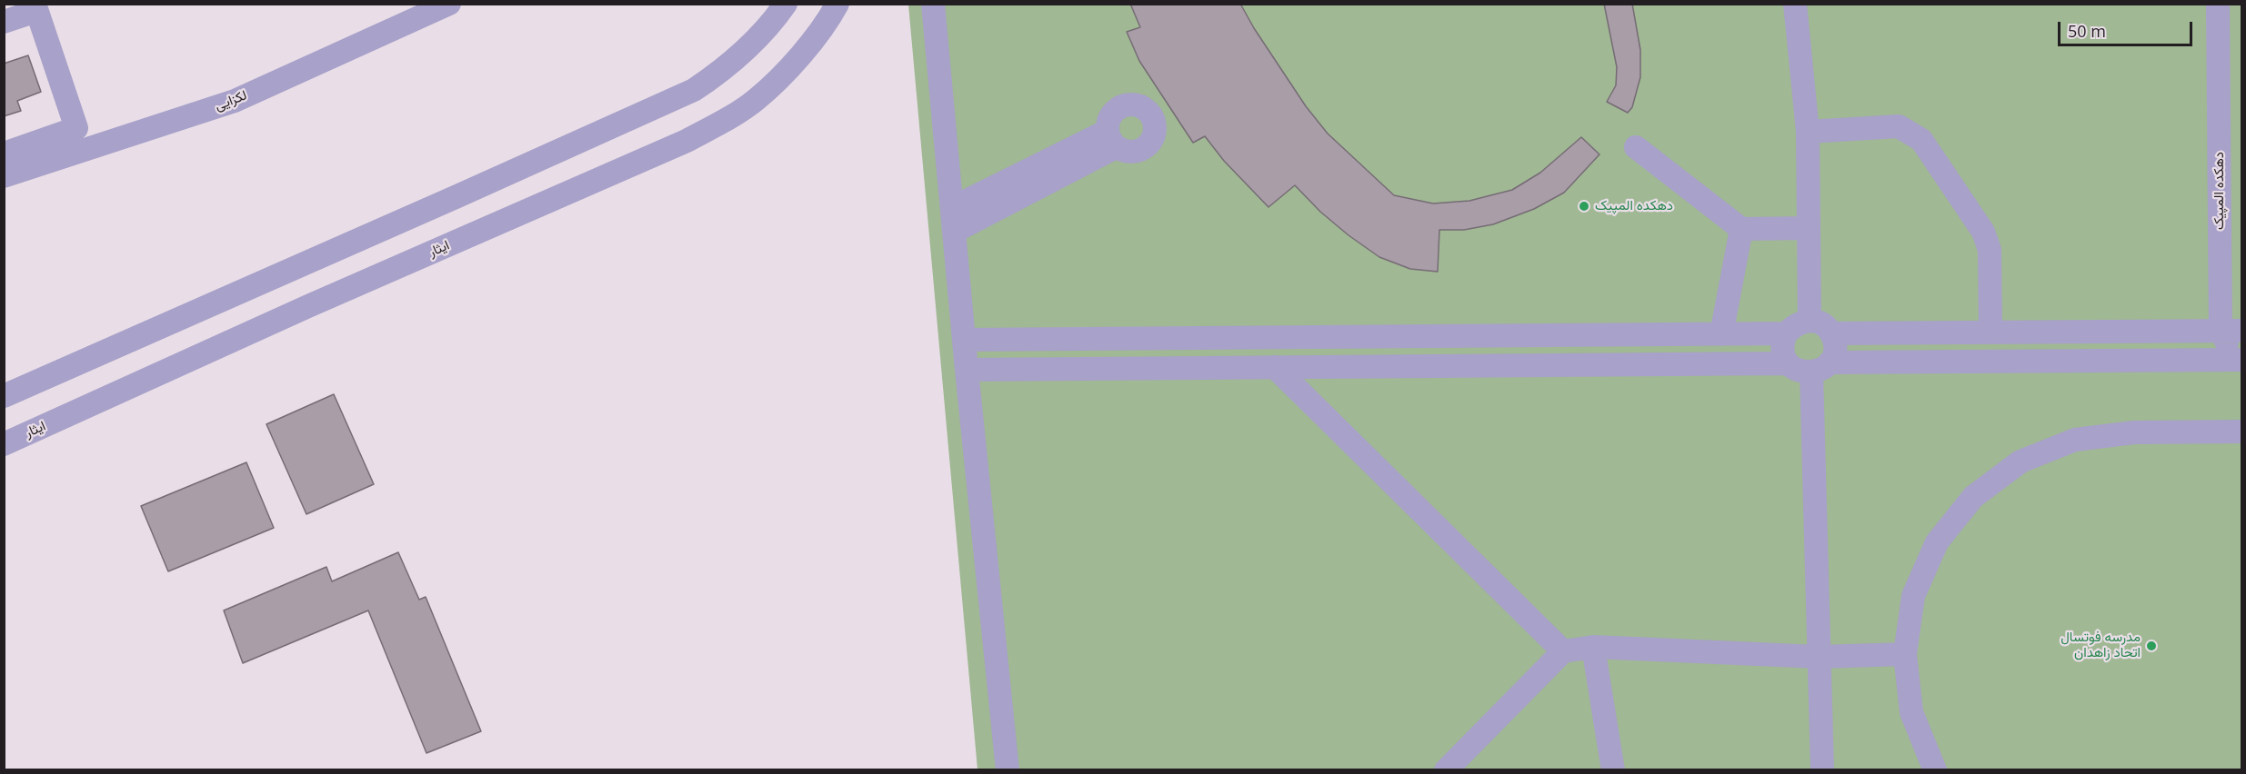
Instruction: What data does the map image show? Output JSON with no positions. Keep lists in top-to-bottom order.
{
  "streets": {
    "street": ["لکزایی", "دهکده المپیک", "ایثار"]
  },
  "places": ["دهکده المپیک", "مدرسه فوتسال اتحاد زاهدان"],
  "scale_bar": "50 m"
}
